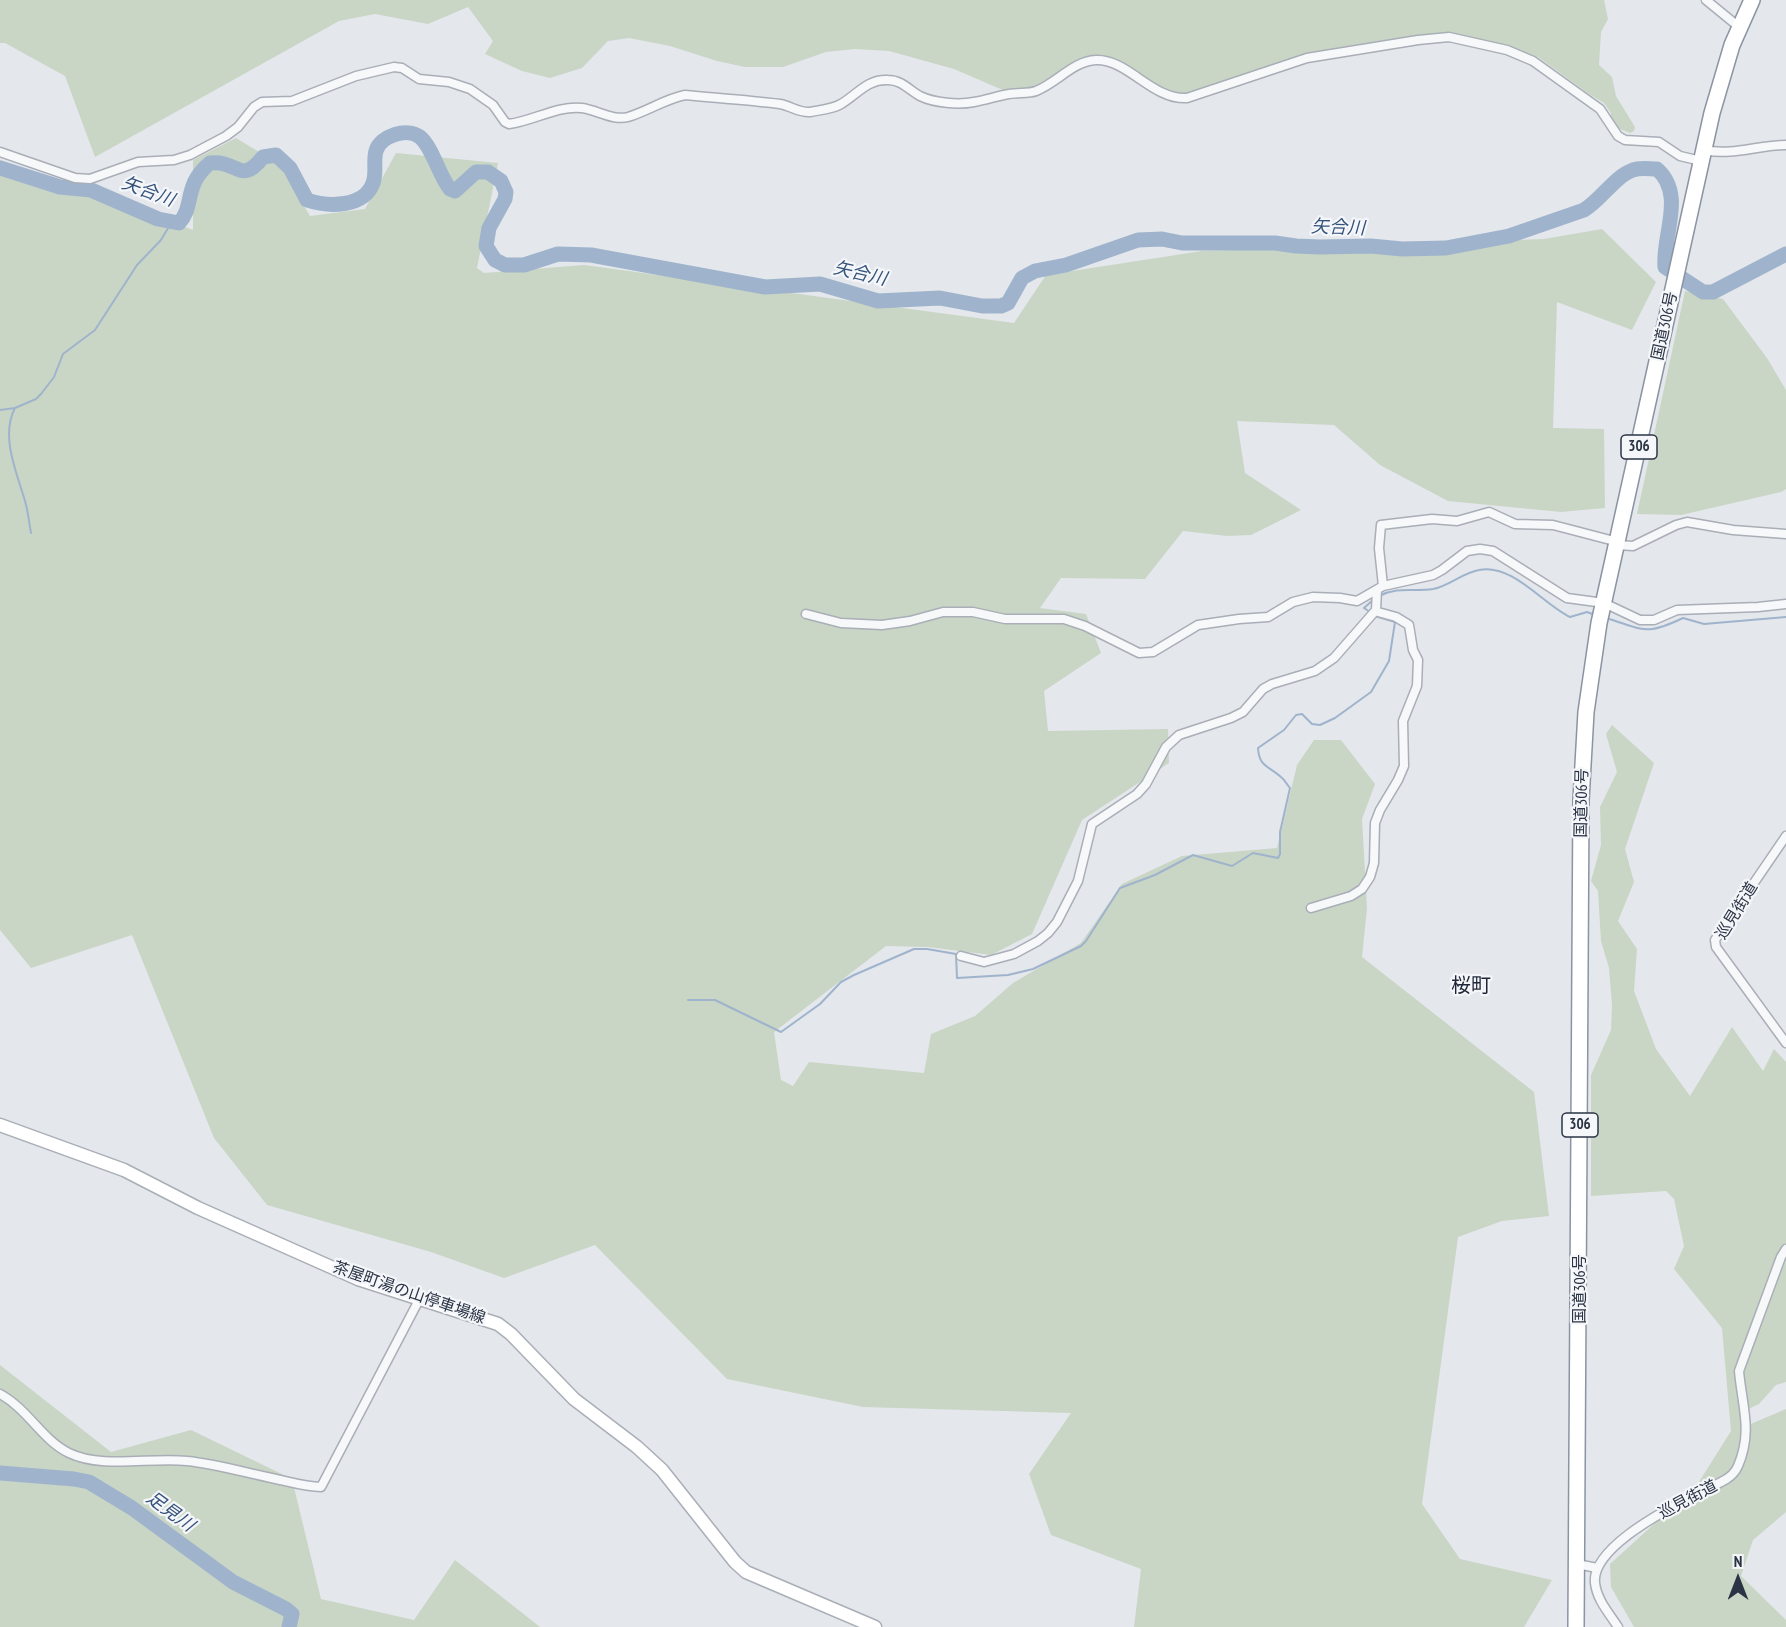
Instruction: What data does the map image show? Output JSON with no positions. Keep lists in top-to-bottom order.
{
  "streets": {
    "highway": ["国道306号", "306"],
    "main road": ["茶屋町湯の山停車場線"],
    "street": ["巡見街道"]
  },
  "districts": ["桜町"],
  "water": ["矢合川", "足見川"],
  "north": "top"
}
